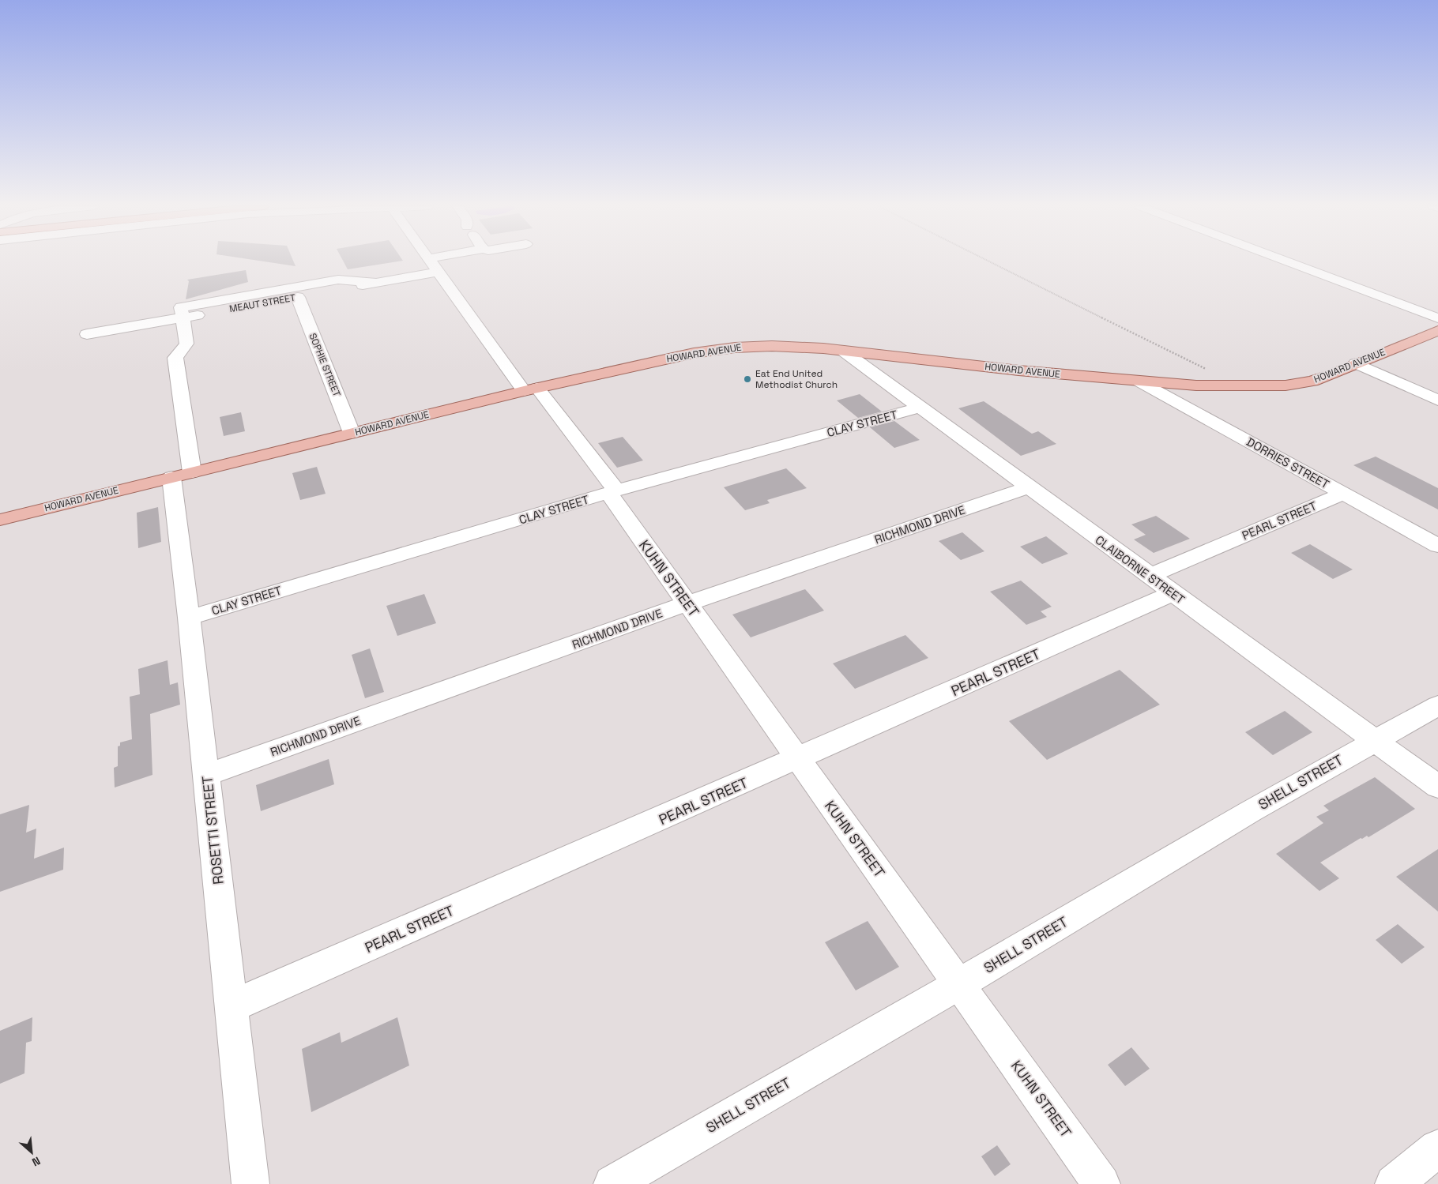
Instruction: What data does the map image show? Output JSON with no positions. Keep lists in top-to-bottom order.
{
  "streets": {
    "main road": ["HOWARD AVENUE"],
    "street": [
      "MEAUT STREET",
      "SOPHIE STREET",
      "CLAY STREET",
      "DORRIES STREET",
      "PEARL STREET",
      "RICHMOND DRIVE",
      "CLAIBORNE STREET",
      "KUHN STREET",
      "SHELL STREET",
      "ROSETTI STREET"
    ]
  },
  "crossings": [
    ["MEAUT STREET", "SOPHIE STREET"],
    ["MEAUT STREET", "KUHN STREET"],
    ["MEAUT STREET", "ROSETTI STREET"],
    ["HOWARD AVENUE", "SOPHIE STREET"],
    ["HOWARD AVENUE", "DORRIES STREET"],
    ["HOWARD AVENUE", "CLAIBORNE STREET"],
    ["HOWARD AVENUE", "KUHN STREET"],
    ["HOWARD AVENUE", "ROSETTI STREET"],
    ["CLAY STREET", "CLAIBORNE STREET"],
    ["CLAY STREET", "KUHN STREET"],
    ["CLAY STREET", "ROSETTI STREET"],
    ["DORRIES STREET", "PEARL STREET"],
    ["PEARL STREET", "CLAIBORNE STREET"],
    ["PEARL STREET", "KUHN STREET"],
    ["PEARL STREET", "ROSETTI STREET"],
    ["RICHMOND DRIVE", "CLAIBORNE STREET"],
    ["RICHMOND DRIVE", "KUHN STREET"],
    ["RICHMOND DRIVE", "ROSETTI STREET"],
    ["CLAIBORNE STREET", "SHELL STREET"],
    ["KUHN STREET", "SHELL STREET"]
  ],
  "places": ["Eat End United Methodist Church"],
  "north": "bottom right"
}
